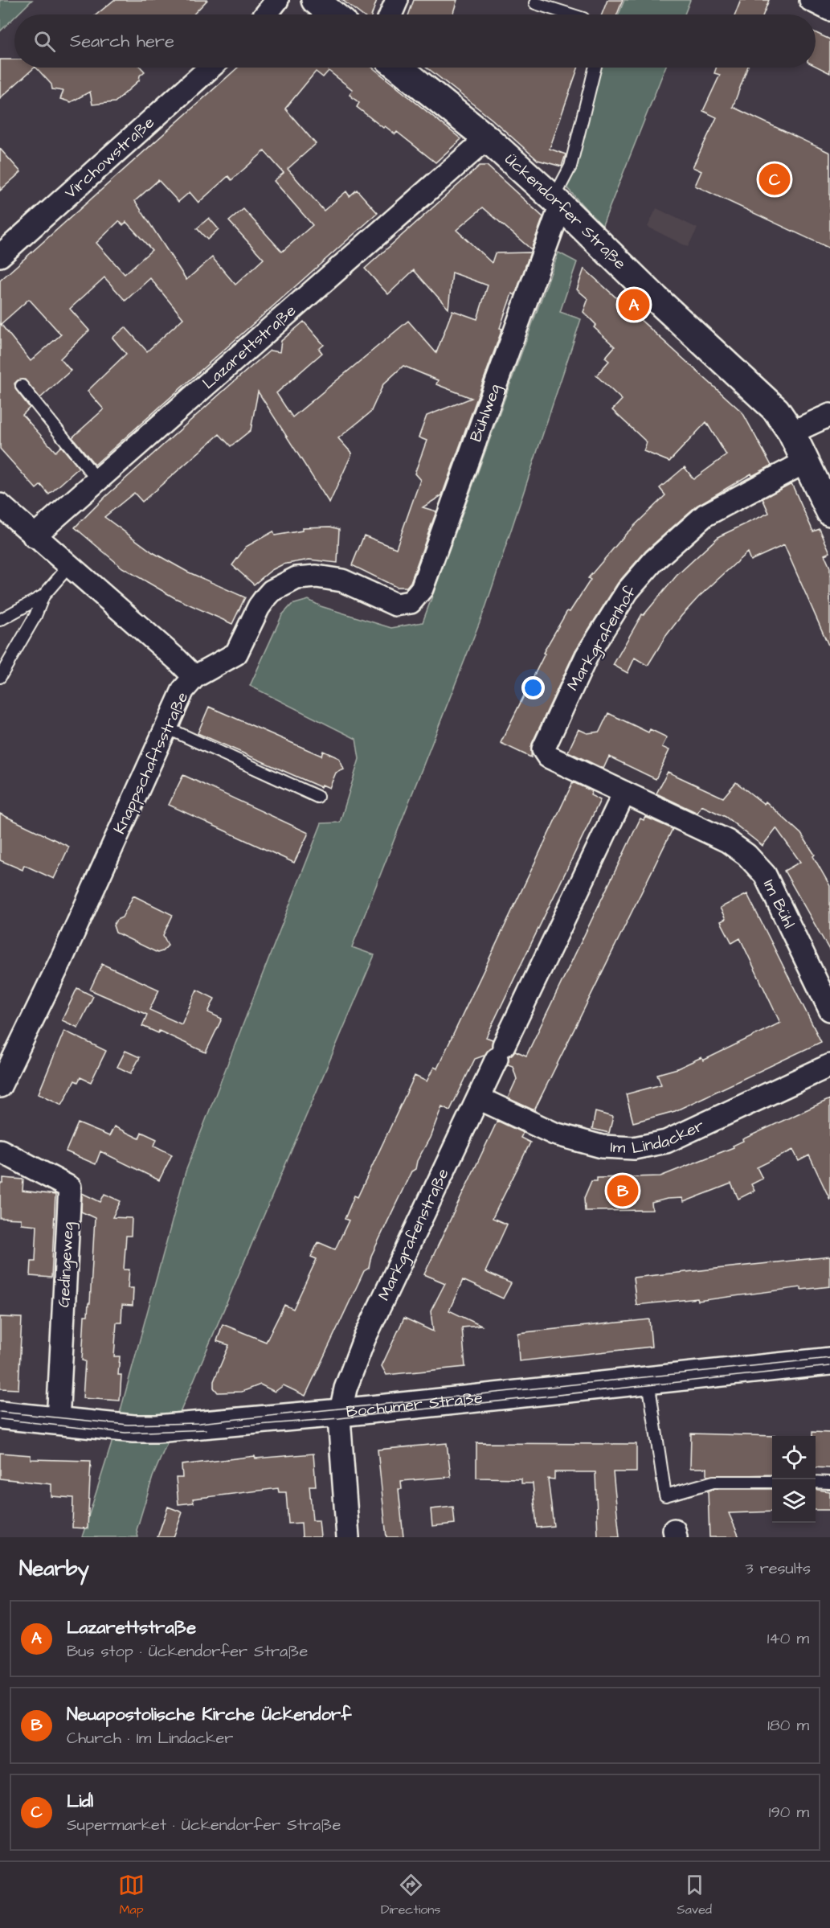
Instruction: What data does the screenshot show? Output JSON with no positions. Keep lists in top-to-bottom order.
{
  "streets": {
    "main road": ["Ückendorfer Straße", "Bochumer Straße"],
    "street": [
      "Virchowstraße",
      "Lazarettstraße",
      "Bühlweg",
      "Markgrafenhof",
      "Knappschaftsstraße",
      "Im Bühl",
      "Im Lindacker",
      "Markgrafenstraße",
      "Gedingeweg"
    ]
  },
  "crossings": [
    ["Ückendorfer Straße", "Lazarettstraße"],
    ["Ückendorfer Straße", "Bühlweg"],
    ["Ückendorfer Straße", "Markgrafenhof"],
    ["Lazarettstraße", "Knappschaftsstraße"],
    ["Bühlweg", "Knappschaftsstraße"],
    ["Markgrafenhof", "Im Bühl"],
    ["Markgrafenhof", "Markgrafenstraße"],
    ["Im Lindacker", "Markgrafenstraße"],
    ["Markgrafenstraße", "Bochumer Straße"],
    ["Gedingeweg", "Bochumer Straße"]
  ],
  "page": {
    "search": "Search here",
    "pins": ["C", "A", "B"],
    "heading": ["Nearby", "3 results"],
    "list": [
      {
        "mark": "A",
        "name": "Lazarettstraße",
        "note": "Bus stop · Ückendorfer Straße",
        "value": "140 m"
      },
      {
        "mark": "B",
        "name": "Neuapostolische Kirche Ückendorf",
        "note": "Church · Im Lindacker",
        "value": "180 m"
      },
      {
        "mark": "C",
        "name": "Lidl",
        "note": "Supermarket · Ückendorfer Straße",
        "value": "190 m"
      }
    ],
    "nav": ["Map", "Directions", "Saved"]
  }
}
